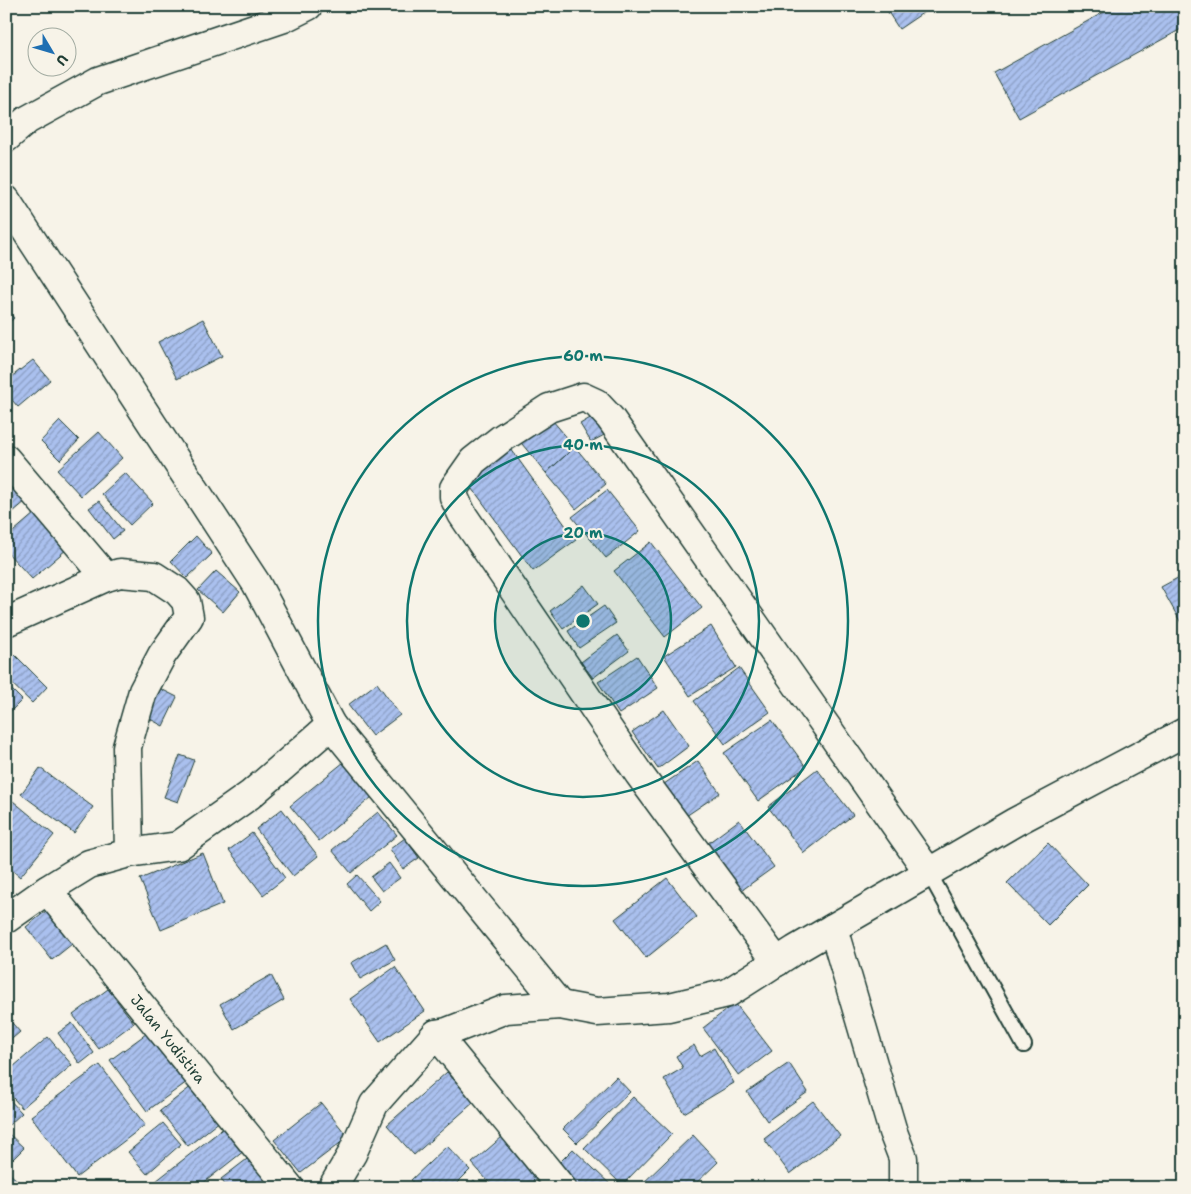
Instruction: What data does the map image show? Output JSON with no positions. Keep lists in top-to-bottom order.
{
  "streets": {
    "street": ["Jalan Yudistira"]
  },
  "north": "bottom right",
  "rings": ["60 m", "40 m", "20 m"]
}
